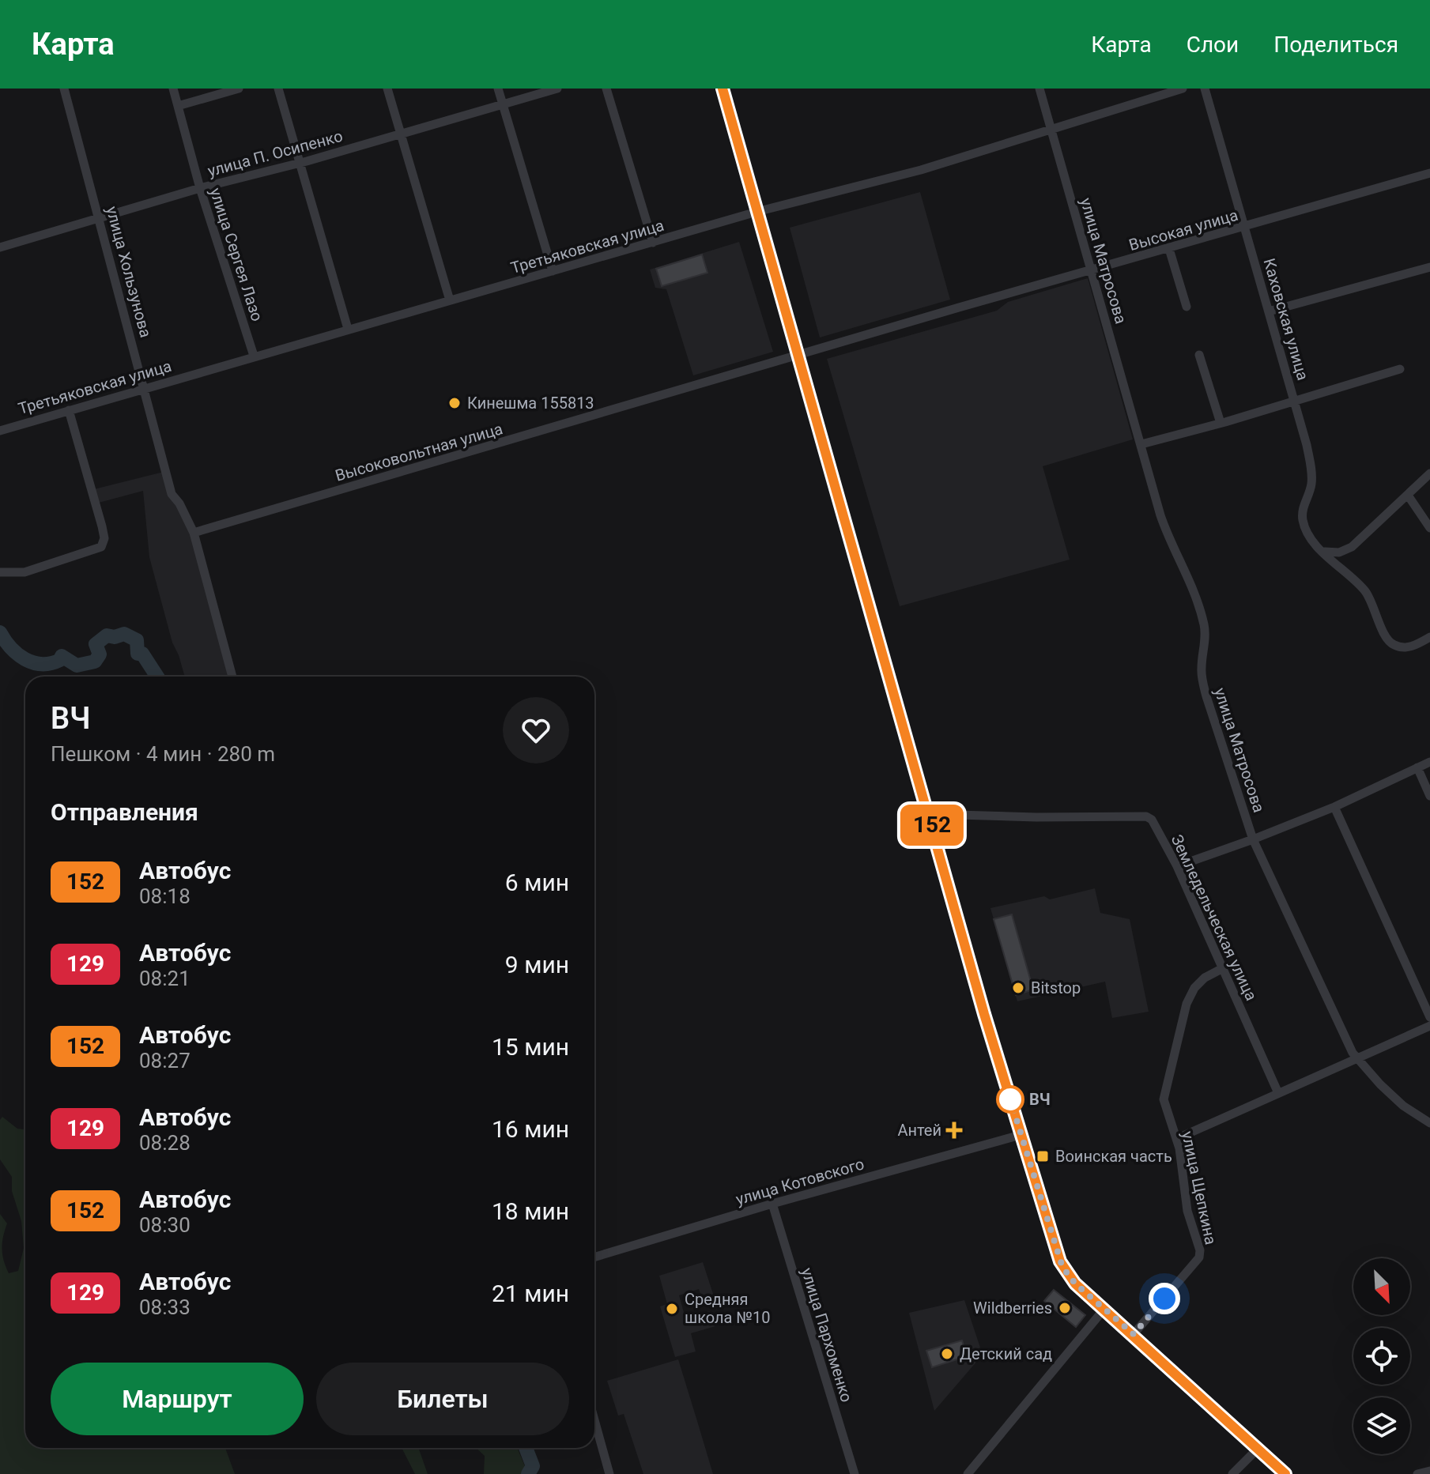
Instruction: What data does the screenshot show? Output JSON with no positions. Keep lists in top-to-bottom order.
{
  "streets": {
    "street": [
      "улица П. Осипенко",
      "Высокая улица",
      "Третьяковская улица",
      "улица Сергея Лазо",
      "улица Матросова",
      "улица Хользунова",
      "Каховская улица",
      "Высоковольтная улица",
      "Земледельческая улица",
      "улица Котовского",
      "улица Щепкина",
      "улица Пархоменко"
    ]
  },
  "crossings": [
    ["улица П. Осипенко", "улица Сергея Лазо"],
    ["улица П. Осипенко", "улица Хользунова"],
    ["Высокая улица", "улица Матросова"],
    ["Высокая улица", "Каховская улица"],
    ["Высокая улица", "Высоковольтная улица"],
    ["Третьяковская улица", "улица Сергея Лазо"],
    ["Третьяковская улица", "улица Матросова"],
    ["Третьяковская улица", "улица Хользунова"],
    ["улица Хользунова", "Высоковольтная улица"],
    ["Земледельческая улица", "улица Щепкина"],
    ["улица Котовского", "улица Пархоменко"]
  ],
  "places": {
    "other": [
      "Кинешма 155813",
      "Bitstop",
      "ВЧ",
      "Wildberries",
      "Средняя школа №10",
      "Детский сад"
    ],
    "health": ["Антей"],
    "transit": ["Воинская часть"]
  },
  "lines": ["bus line 152"],
  "north": "bottom right",
  "page": {
    "header": "Карта",
    "nav": ["Карта", "Слои", "Поделиться"],
    "on_map": "152",
    "heading": [
      ["ВЧ", "Пешком · 4 мин · 280 m"],
      "Отправления"
    ],
    "list": [
      {
        "mark": "152",
        "name": "Автобус",
        "note": "08:18",
        "value": "6 мин"
      },
      {
        "mark": "129",
        "name": "Автобус",
        "note": "08:21",
        "value": "9 мин"
      },
      {
        "mark": "152",
        "name": "Автобус",
        "note": "08:27",
        "value": "15 мин"
      },
      {
        "mark": "129",
        "name": "Автобус",
        "note": "08:28",
        "value": "16 мин"
      },
      {
        "mark": "152",
        "name": "Автобус",
        "note": "08:30",
        "value": "18 мин"
      },
      {
        "mark": "129",
        "name": "Автобус",
        "note": "08:33",
        "value": "21 мин"
      }
    ],
    "buttons": ["Маршрут", "Билеты"]
  }
}
